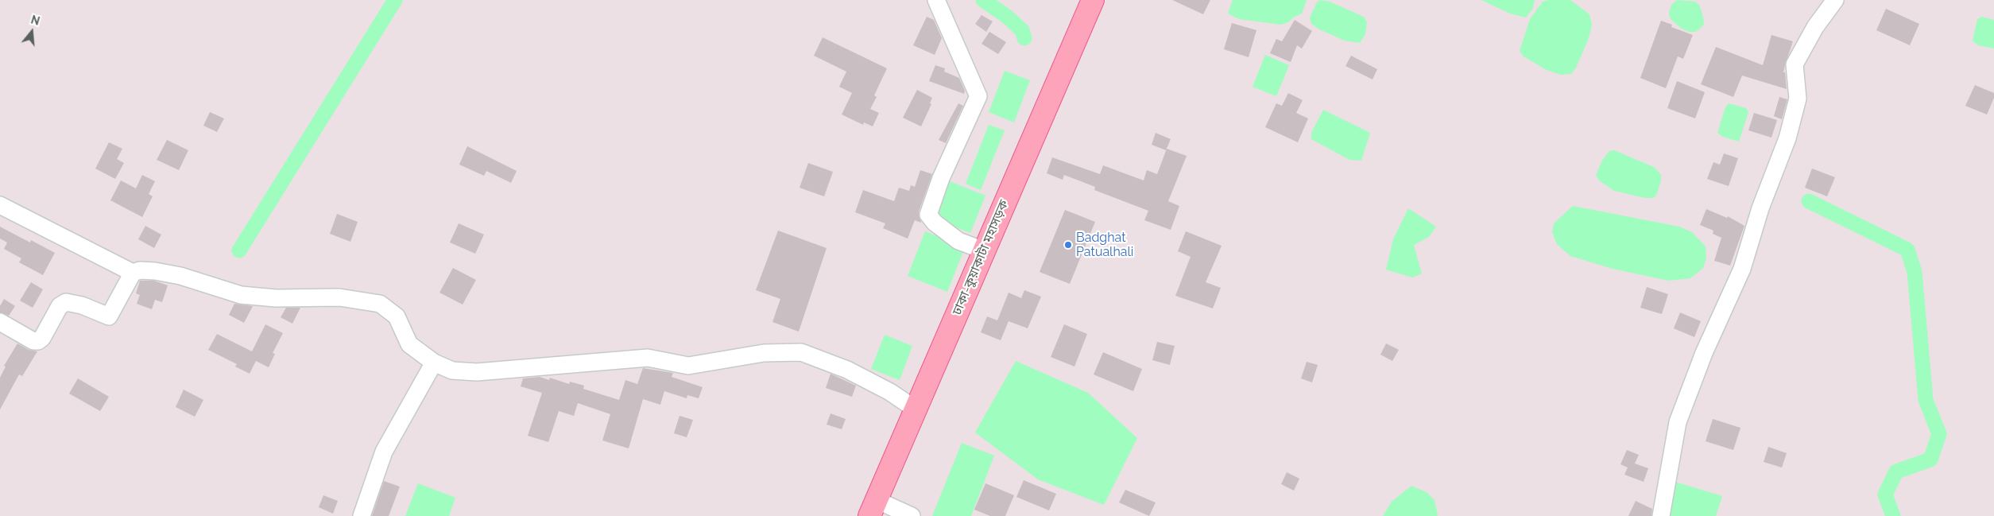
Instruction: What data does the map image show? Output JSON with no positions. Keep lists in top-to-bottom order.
{
  "streets": {
    "main road": ["ঢাকা-কুয়াকাটা মহাসড়ক"]
  },
  "places": ["Badghat Patualhali"],
  "north": "top"
}
